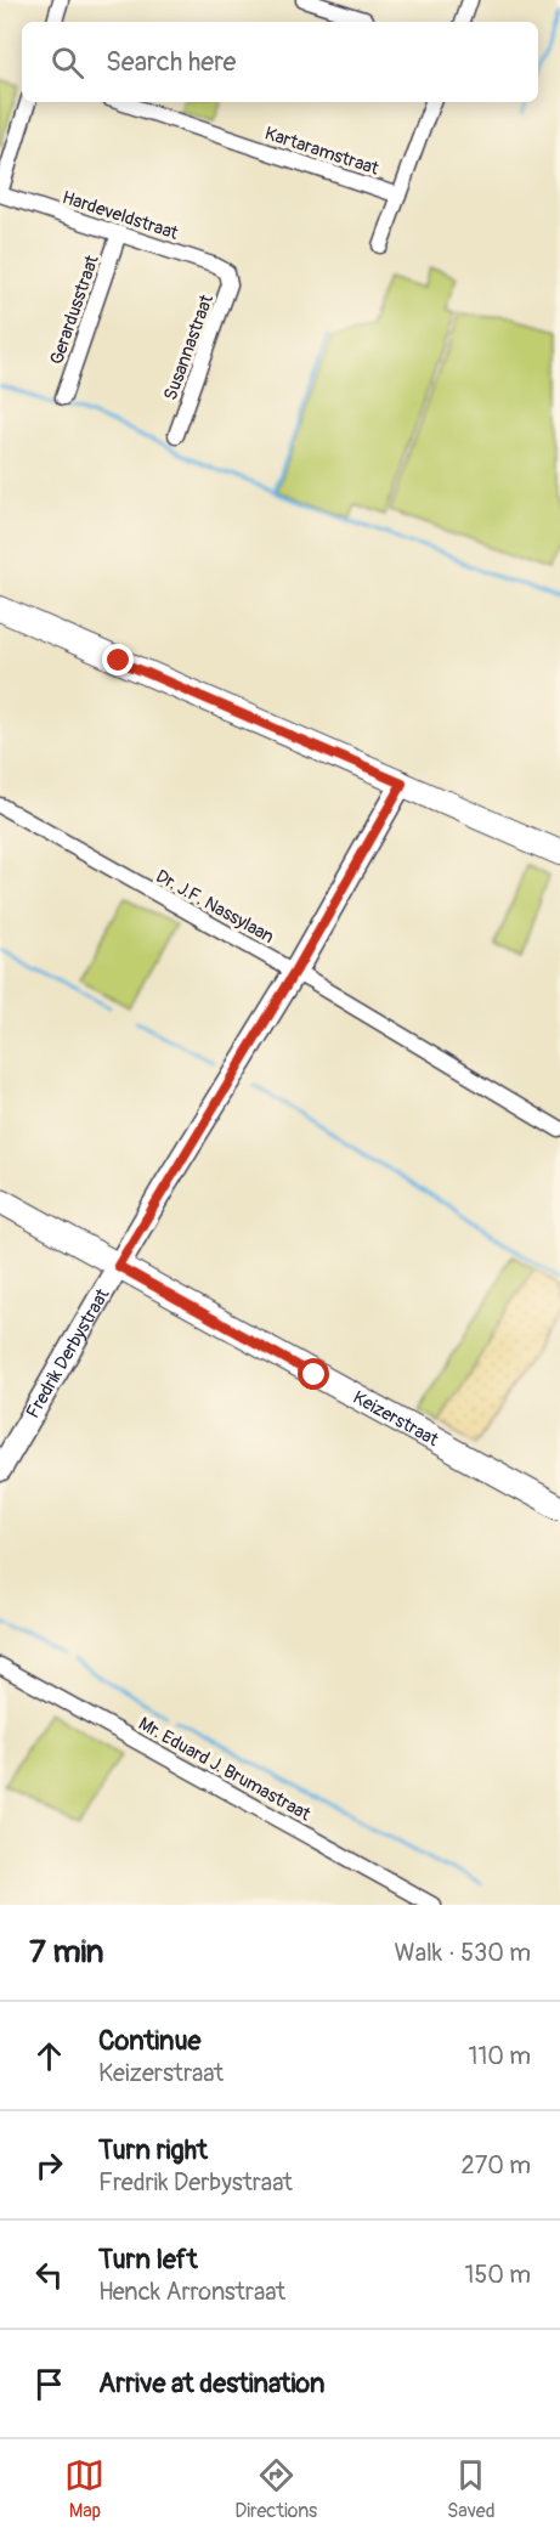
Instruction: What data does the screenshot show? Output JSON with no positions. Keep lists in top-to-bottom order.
{
  "streets": {
    "main road": ["Fredrik Derbystraat", "Keizerstraat"],
    "street": [
      "Kartaramstraat",
      "Hardeveldstraat",
      "Gerardusstraat",
      "Susannastraat",
      "Dr. J.F. Nassylaan",
      "Mr. Eduard J. Brumastraat"
    ]
  },
  "crossings": [
    ["Hardeveldstraat", "Gerardusstraat"],
    ["Hardeveldstraat", "Susannastraat"],
    ["Dr. J.F. Nassylaan", "Fredrik Derbystraat"],
    ["Fredrik Derbystraat", "Keizerstraat"]
  ],
  "page": {
    "search": "Search here",
    "heading": ["7 min", "Walk · 530 m"],
    "list": [
      ["Continue", "Keizerstraat", "110 m"],
      ["Turn right", "Fredrik Derbystraat", "270 m"],
      ["Turn left", "Henck Arronstraat", "150 m"],
      "Arrive at destination"
    ],
    "nav": ["Map", "Directions", "Saved"]
  }
}
